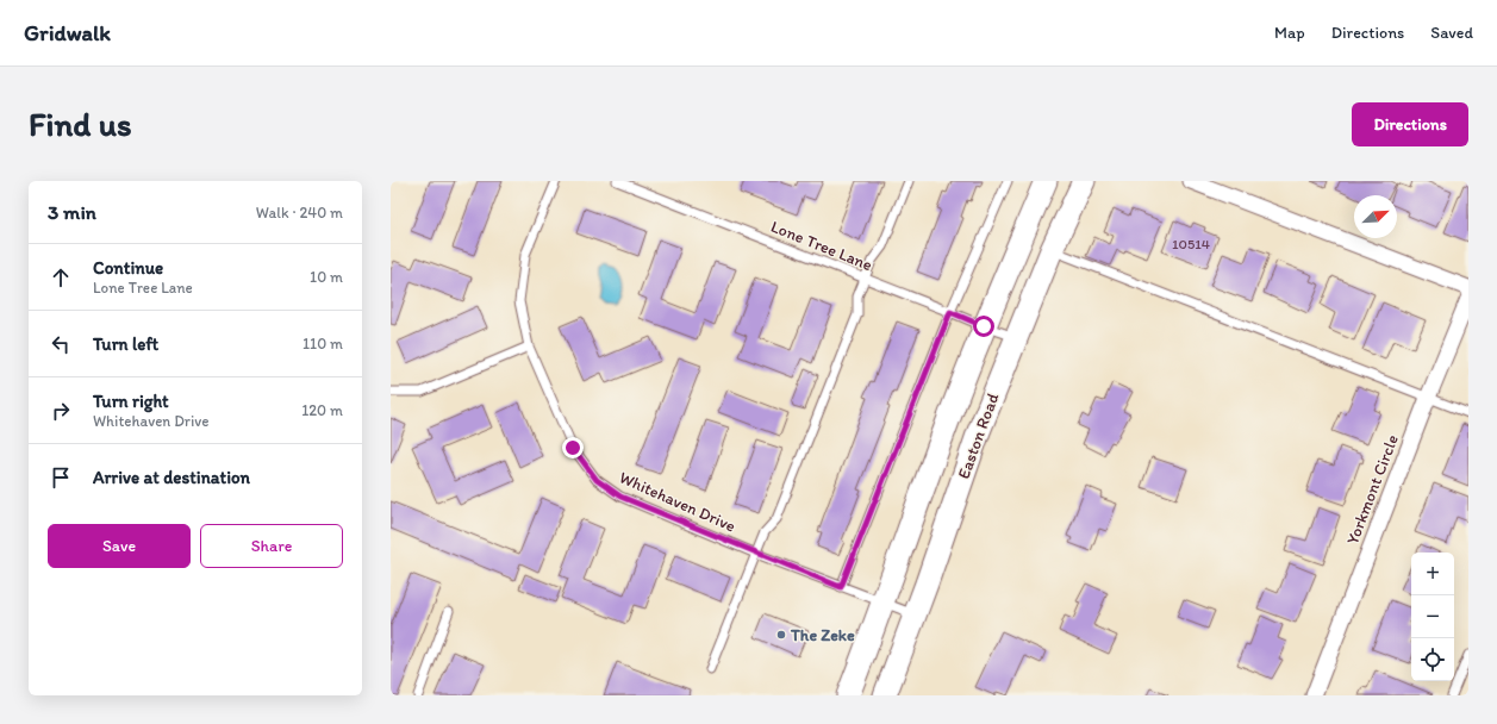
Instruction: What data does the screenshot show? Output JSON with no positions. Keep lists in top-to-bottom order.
{
  "streets": {
    "main road": ["Easton Road"],
    "street": ["Yorkmont Circle"],
    "lane": ["Lone Tree Lane", "Whitehaven Drive"]
  },
  "crossings": [
    ["Lone Tree Lane", "Easton Road"],
    ["Easton Road", "Whitehaven Drive"]
  ],
  "places": ["The Zeke"],
  "house_numbers": ["10514"],
  "north": "top right",
  "page": {
    "header": "Gridwalk",
    "nav": ["Map", "Directions", "Saved"],
    "buttons": [
      "Directions",
      ["Save", "Share"]
    ],
    "title": "Find us",
    "heading": ["3 min", "Walk · 240 m"],
    "list": [
      ["Continue", "Lone Tree Lane", "10 m"],
      ["Turn left", "110 m"],
      ["Turn right", "Whitehaven Drive", "120 m"],
      "Arrive at destination"
    ],
    "map_buttons": ["+", "−"]
  }
}
